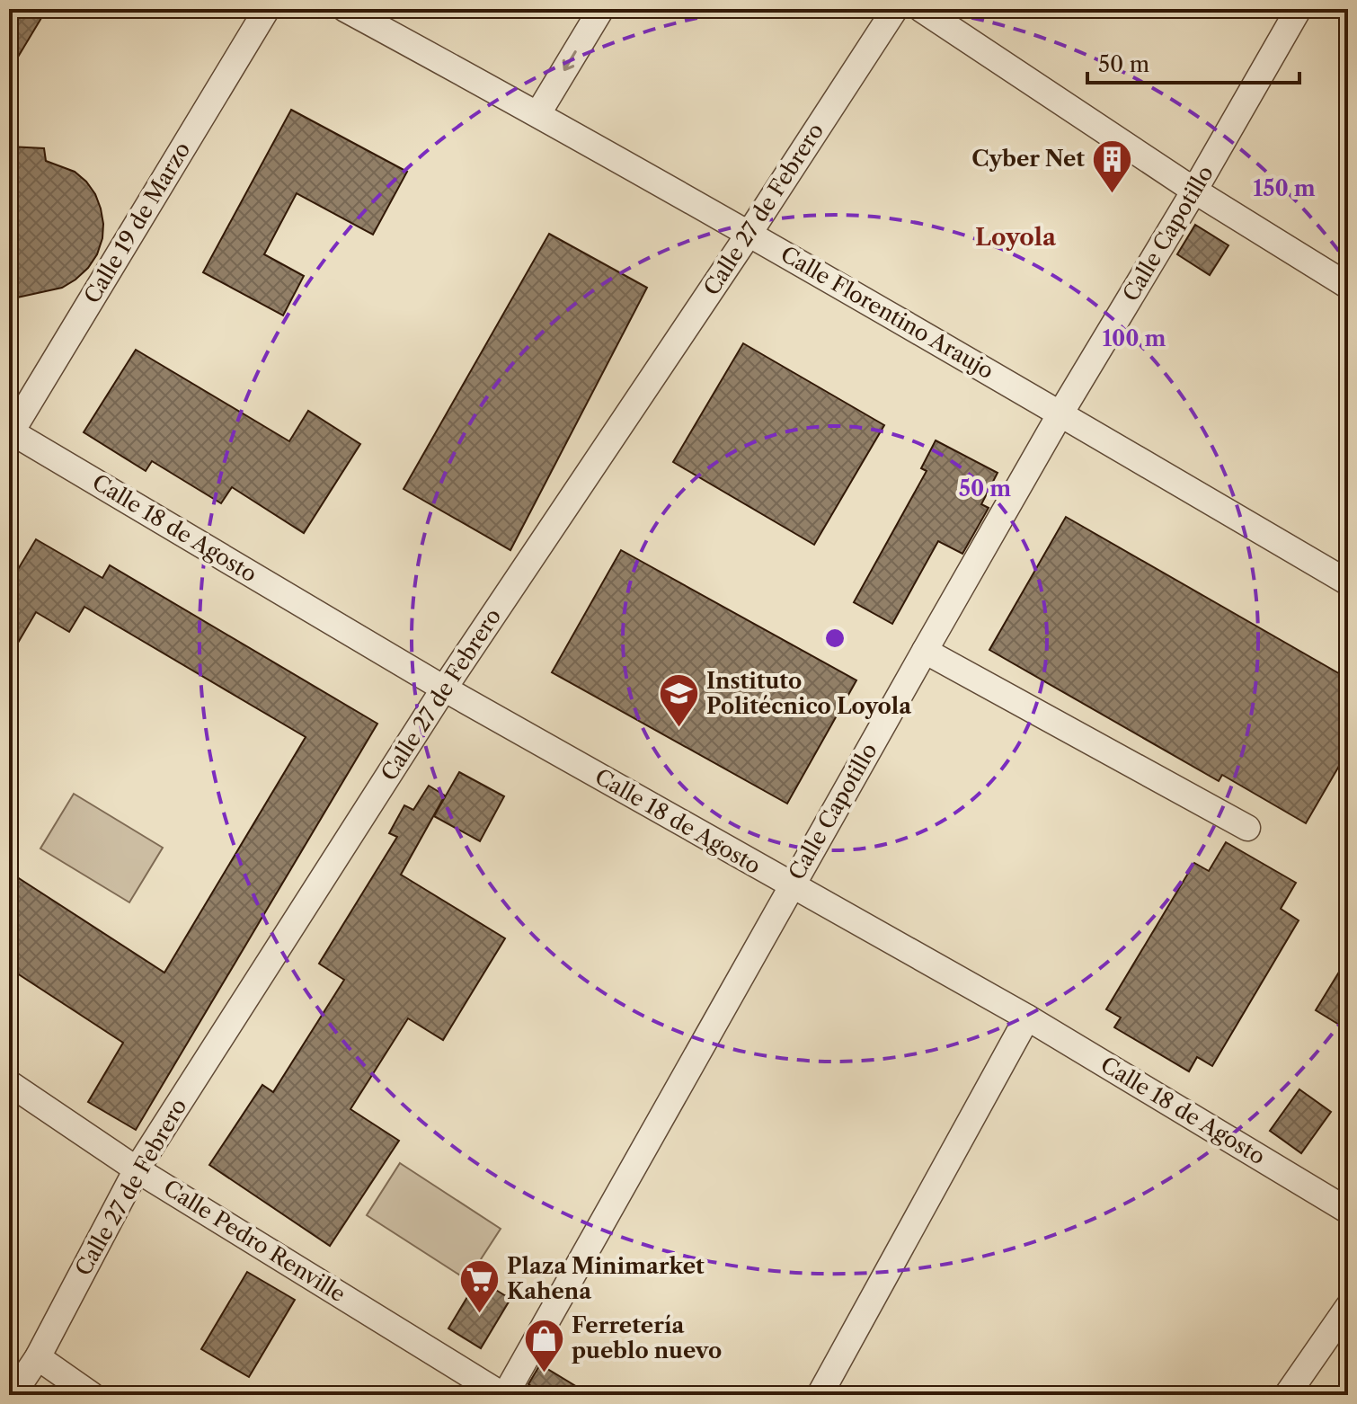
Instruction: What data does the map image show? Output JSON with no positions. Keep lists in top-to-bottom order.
{
  "streets": {
    "street": [
      "Calle 27 de Febrero",
      "Calle 19 de Marzo",
      "Calle Capotillo",
      "Calle Florentino Araujo",
      "Calle 18 de Agosto",
      "Calle Pedro Renville"
    ]
  },
  "crossings": [
    ["Calle 27 de Febrero", "Calle Florentino Araujo"],
    ["Calle 27 de Febrero", "Calle 18 de Agosto"],
    ["Calle 27 de Febrero", "Calle Pedro Renville"],
    ["Calle 19 de Marzo", "Calle 18 de Agosto"],
    ["Calle Capotillo", "Calle Florentino Araujo"],
    ["Calle Capotillo", "Calle 18 de Agosto"],
    ["Calle Capotillo", "Calle Pedro Renville"]
  ],
  "districts": ["Loyola"],
  "places": {
    "building": ["Cyber Net"],
    "school or university": ["Instituto Politécnico Loyola"],
    "supermarket": ["Plaza Minimarket Kahena"],
    "shop": ["Ferretería pueblo nuevo"]
  },
  "scale_bar": "50 m",
  "rings": ["150 m", "100 m", "50 m"]
}
